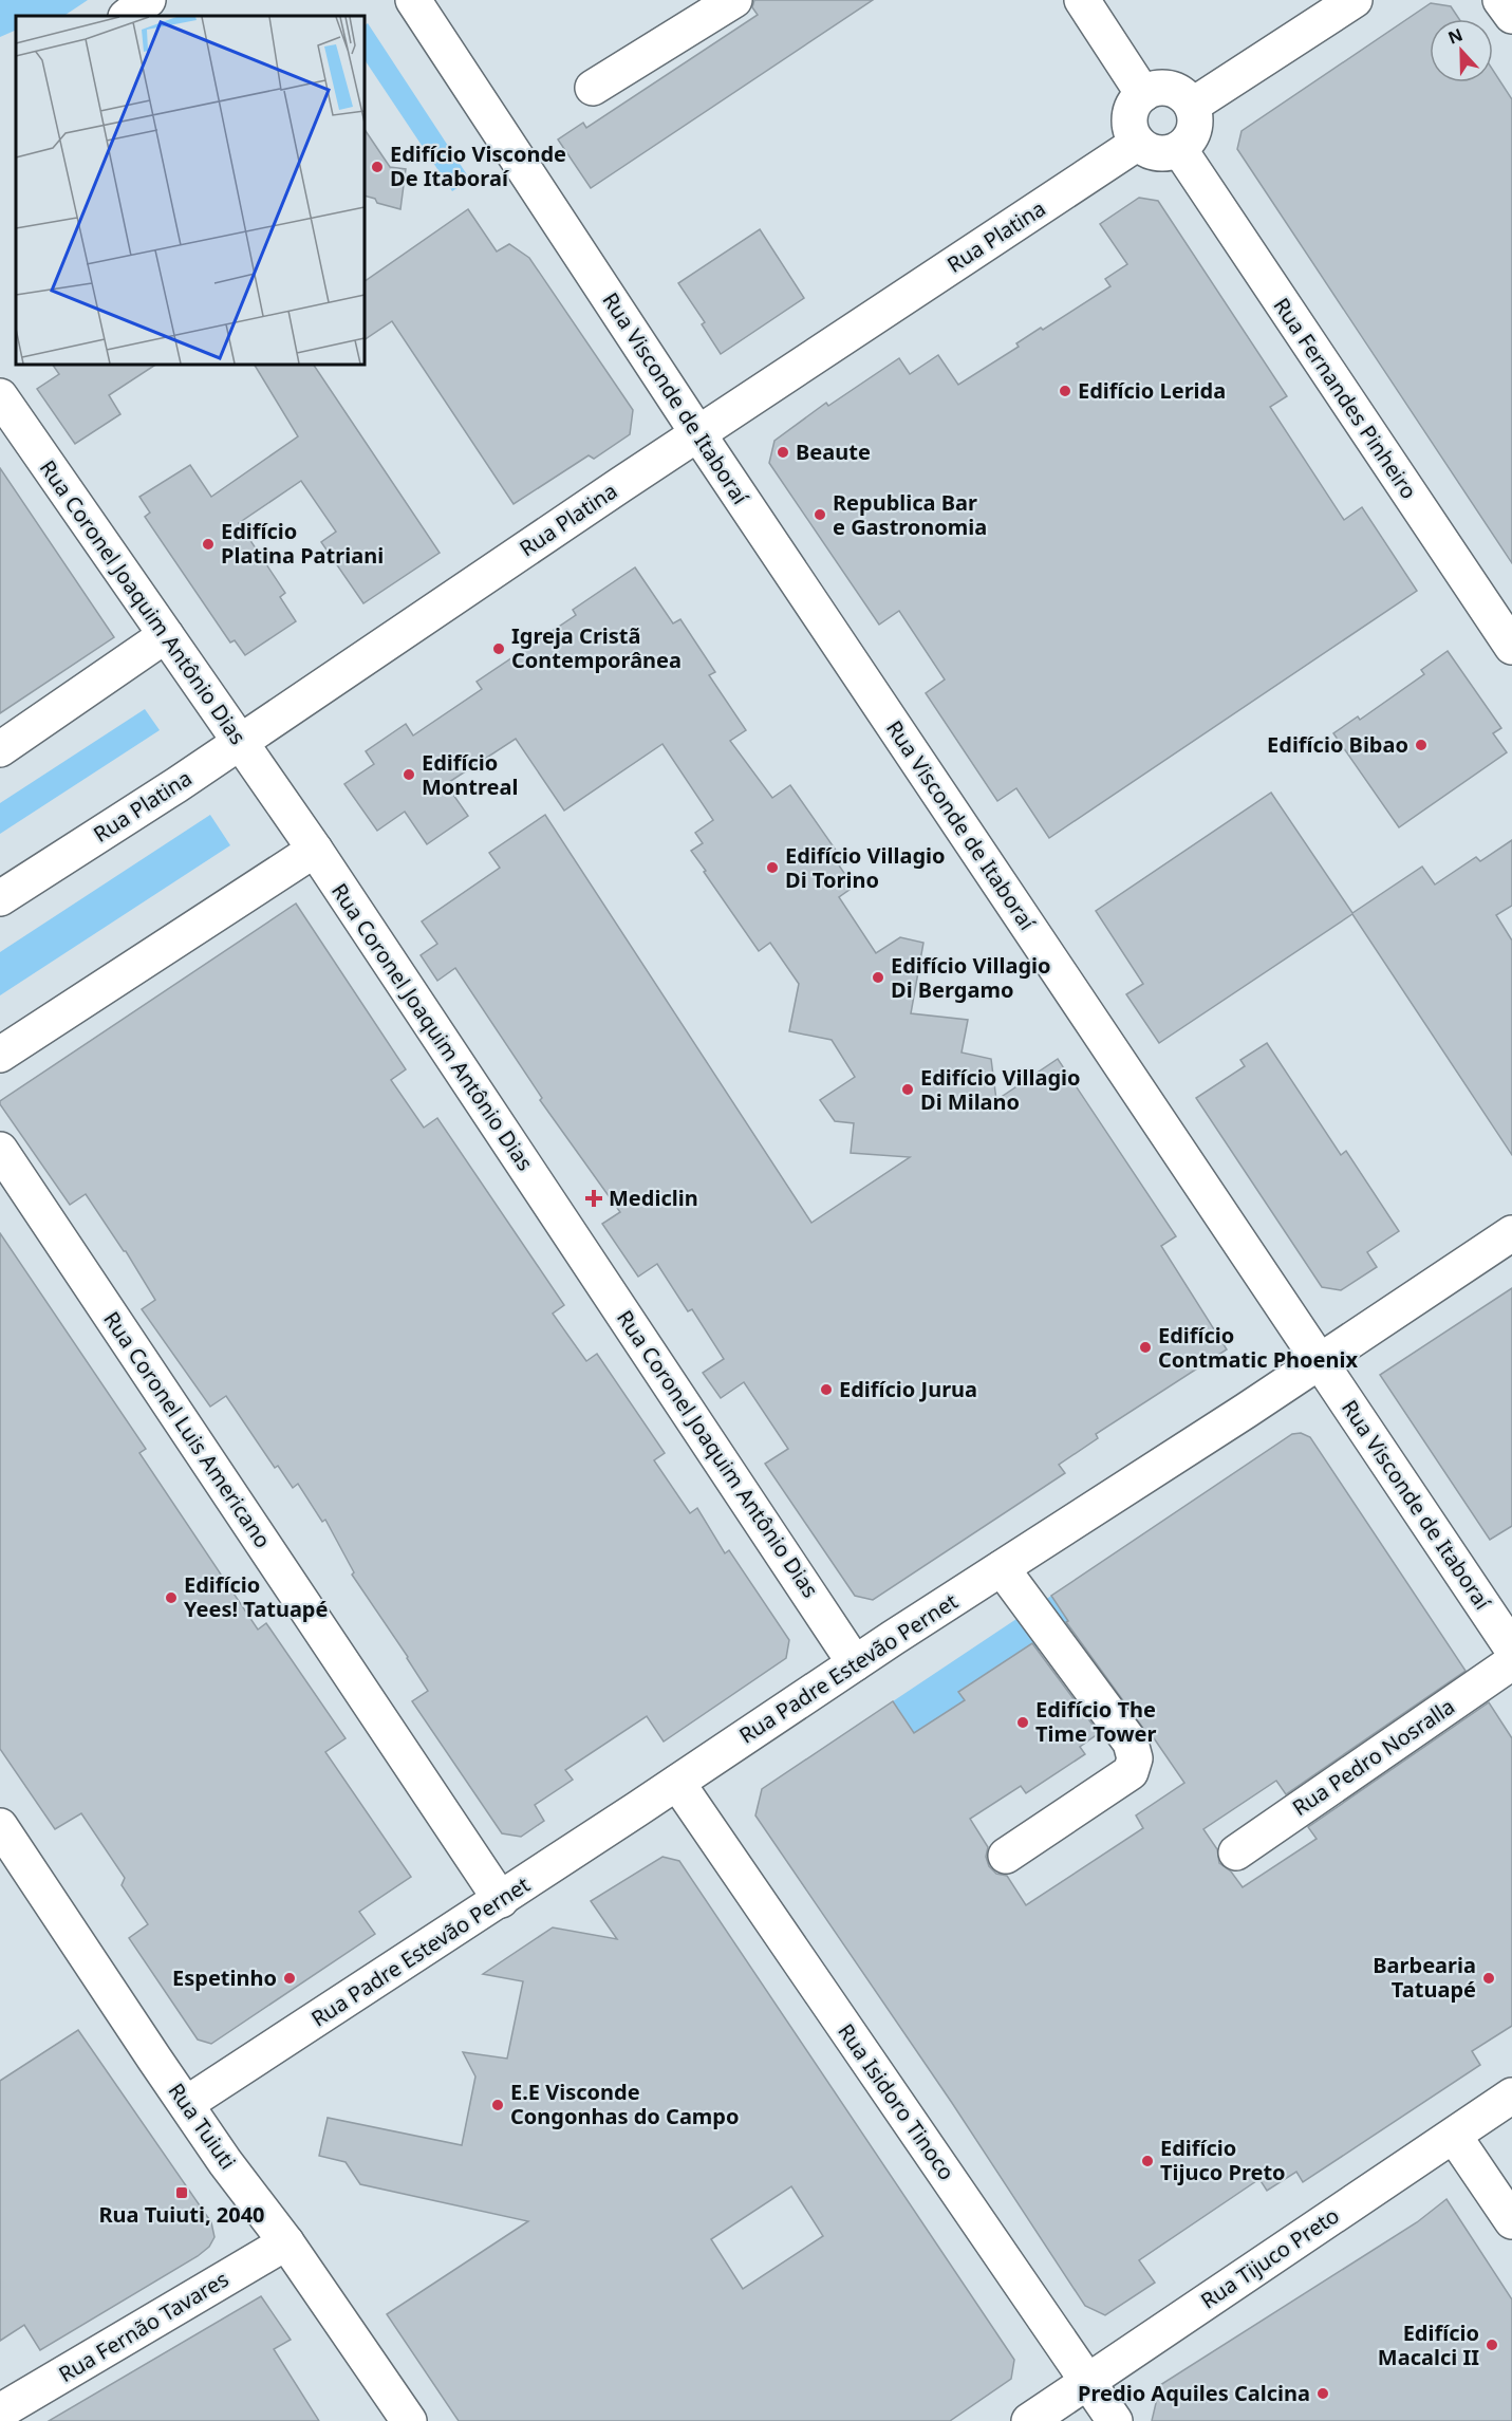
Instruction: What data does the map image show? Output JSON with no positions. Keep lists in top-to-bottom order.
{
  "streets": {
    "street": [
      "Rua Platina",
      "Rua Visconde de Itaboraí",
      "Rua Fernandes Pinheiro",
      "Rua Coronel Joaquim Antônio Dias",
      "Rua Coronel Luis Americano",
      "Rua Padre Estevão Pernet",
      "Rua Pedro Nosralla",
      "Rua Isidoro Tinoco",
      "Rua Tuiuti",
      "Rua Tijuco Preto",
      "Rua Fernão Tavares"
    ]
  },
  "crossings": [
    ["Rua Platina", "Rua Visconde de Itaboraí"],
    ["Rua Platina", "Rua Fernandes Pinheiro"],
    ["Rua Platina", "Rua Coronel Joaquim Antônio Dias"],
    ["Rua Visconde de Itaboraí", "Rua Padre Estevão Pernet"],
    ["Rua Coronel Joaquim Antônio Dias", "Rua Padre Estevão Pernet"],
    ["Rua Coronel Luis Americano", "Rua Padre Estevão Pernet"],
    ["Rua Padre Estevão Pernet", "Rua Isidoro Tinoco"],
    ["Rua Padre Estevão Pernet", "Rua Tuiuti"],
    ["Rua Isidoro Tinoco", "Rua Tijuco Preto"],
    ["Rua Tuiuti", "Rua Fernão Tavares"]
  ],
  "places": {
    "other": [
      "Edifício Visconde De Itaboraí",
      "Edifício Lerida",
      "Beaute",
      "Republica Bar e Gastronomia",
      "Edifício Platina Patriani",
      "Igreja Cristã Contemporânea",
      "Edifício Bibao",
      "Edifício Montreal",
      "Edifício Villagio Di Torino",
      "Edifício Villagio Di Bergamo",
      "Edifício Villagio Di Milano",
      "Edifício Contmatic Phoenix",
      "Edifício Jurua",
      "Edifício Yees! Tatuapé",
      "Edifício The Time Tower",
      "Espetinho",
      "Barbearia Tatuapé",
      "E.E Visconde Congonhas do Campo",
      "Edifício Tijuco Preto",
      "Edifício Macalci II",
      "Predio Aquiles Calcina"
    ],
    "health": ["Mediclin"],
    "transit": ["Rua Tuiuti, 2040"]
  },
  "north": "top"
}
